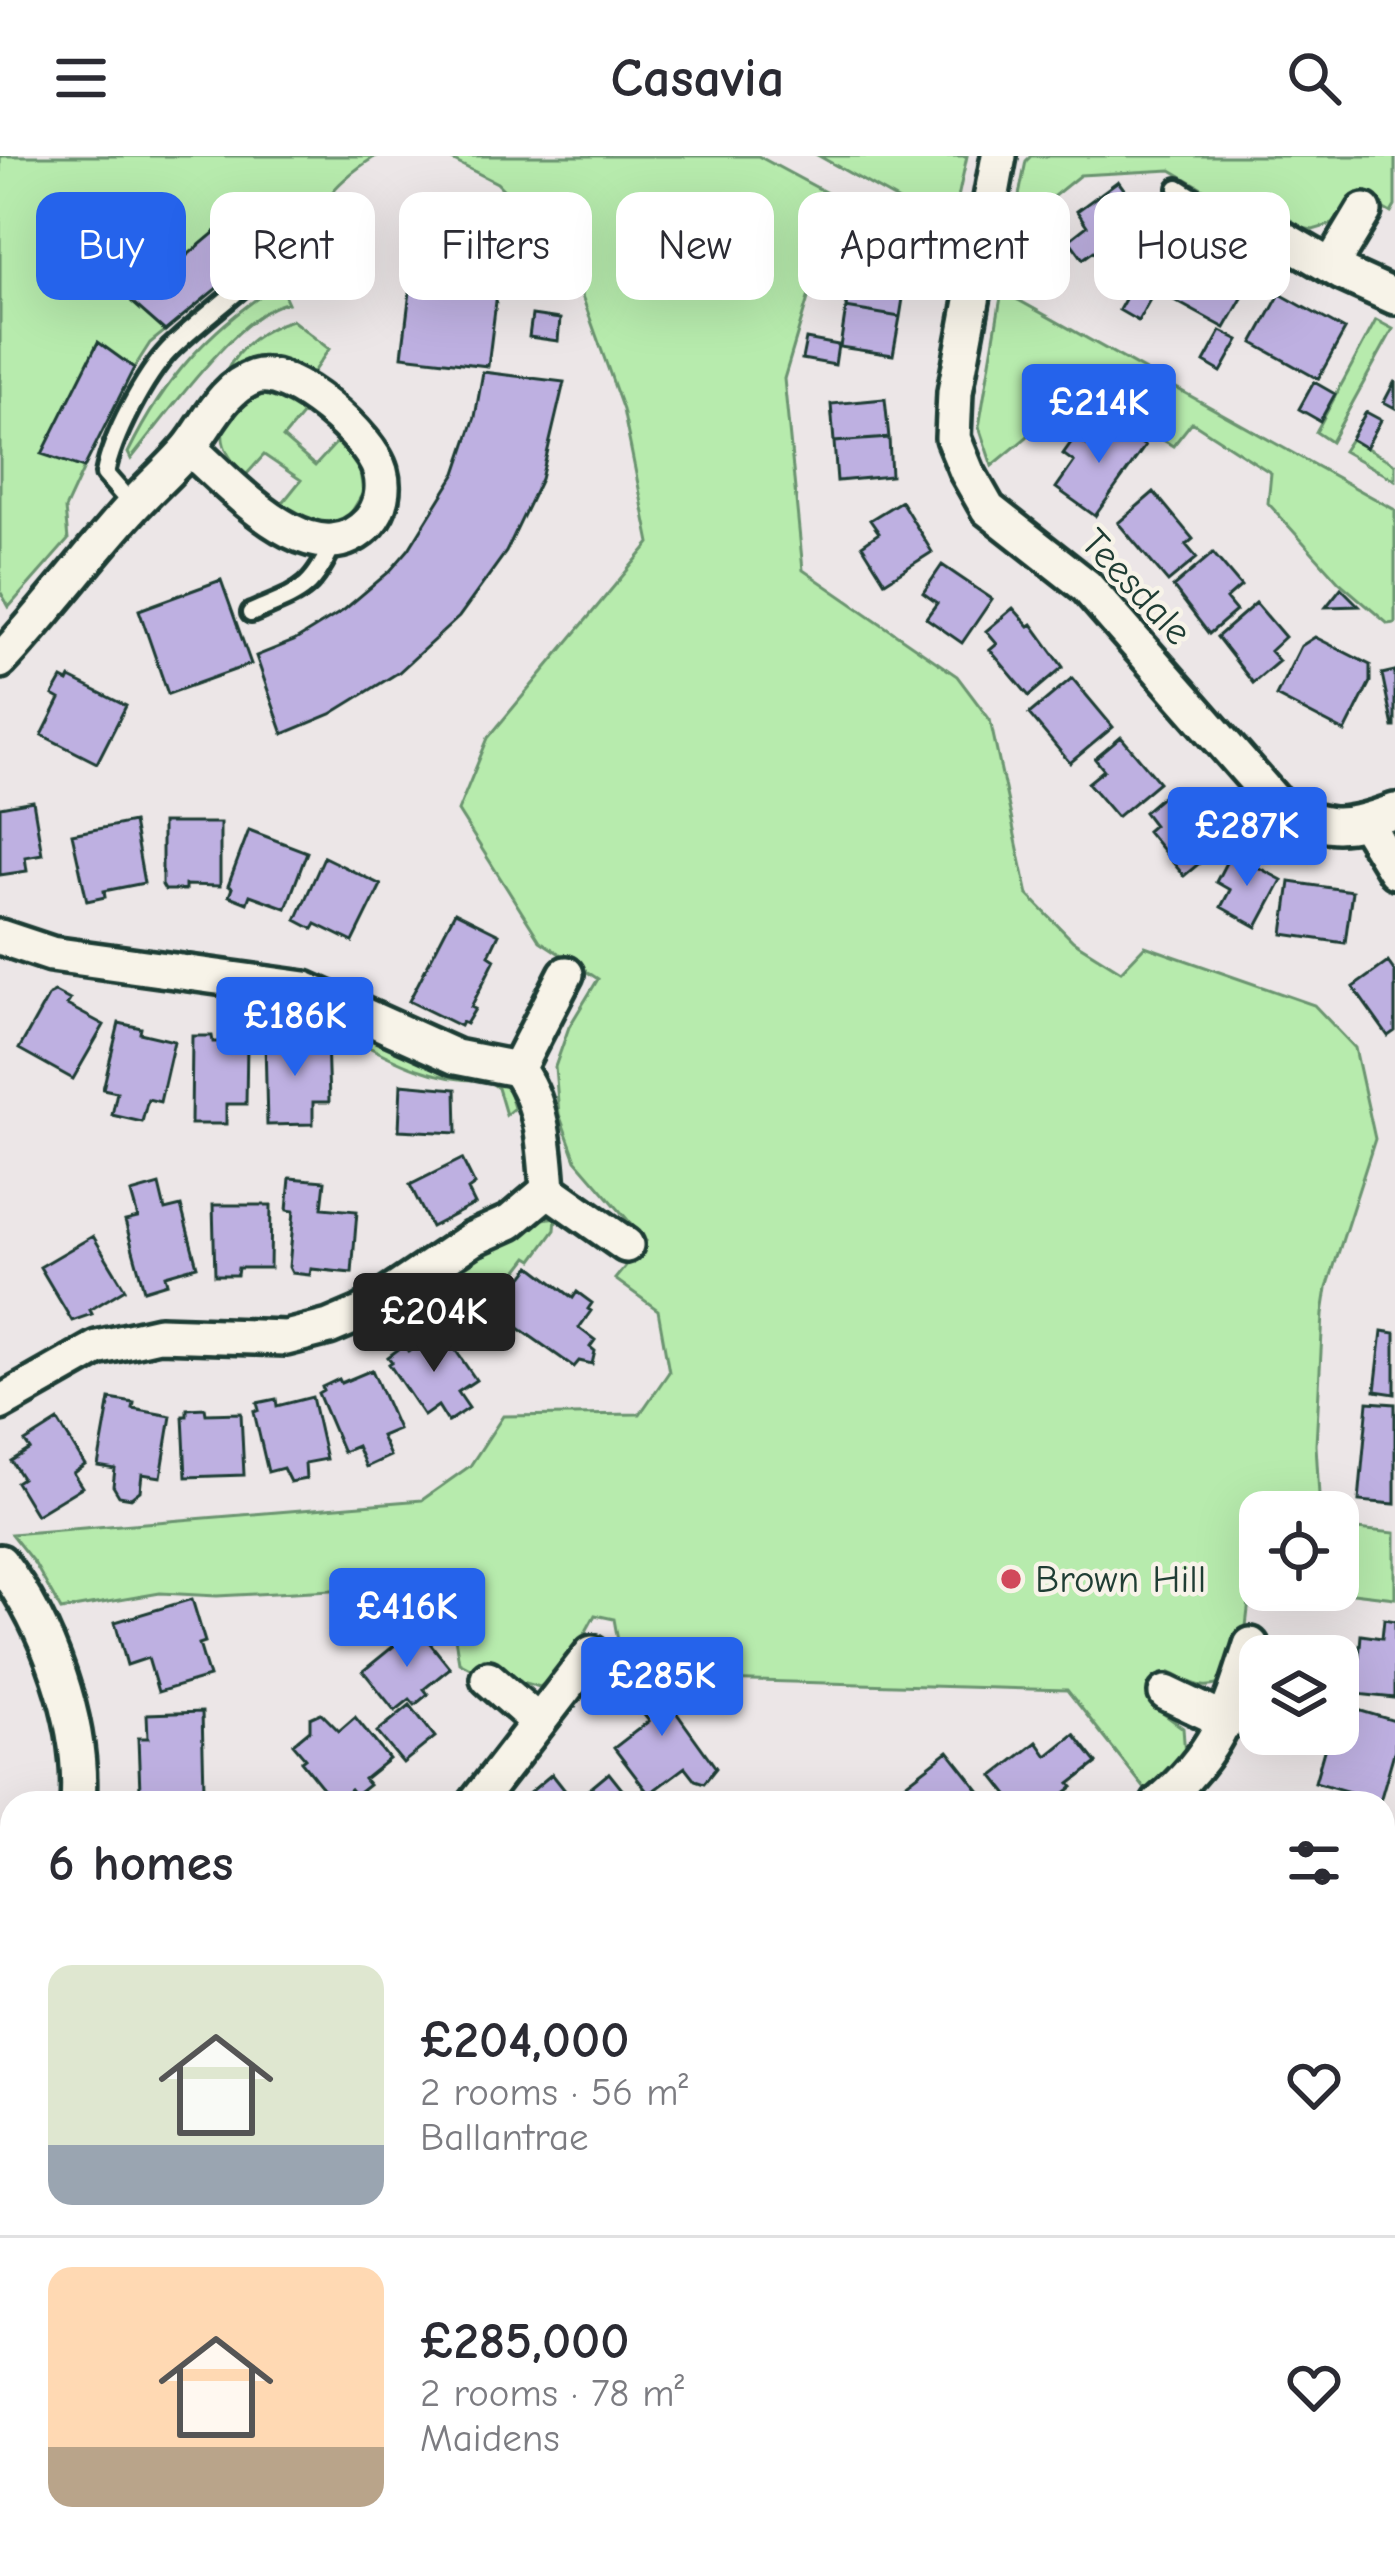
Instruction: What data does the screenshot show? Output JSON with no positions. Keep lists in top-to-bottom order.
{
  "streets": {
    "street": ["Teesdale"]
  },
  "places": ["Brown Hill"],
  "page": {
    "header": "Casavia",
    "chip": [
      "Buy",
      "Rent",
      "Filters",
      "New",
      "Apartment",
      "House"
    ],
    "price": [
      "£214K",
      "£287K",
      "£186K",
      "£204K",
      "£416K",
      "£285K"
    ],
    "heading": "6 homes",
    "list": [
      {
        "name": "£204,000",
        "note": "2 rooms · 56 m² · Ballantrae"
      },
      {
        "name": "£285,000",
        "note": "2 rooms · 78 m² · Maidens"
      }
    ]
  }
}
